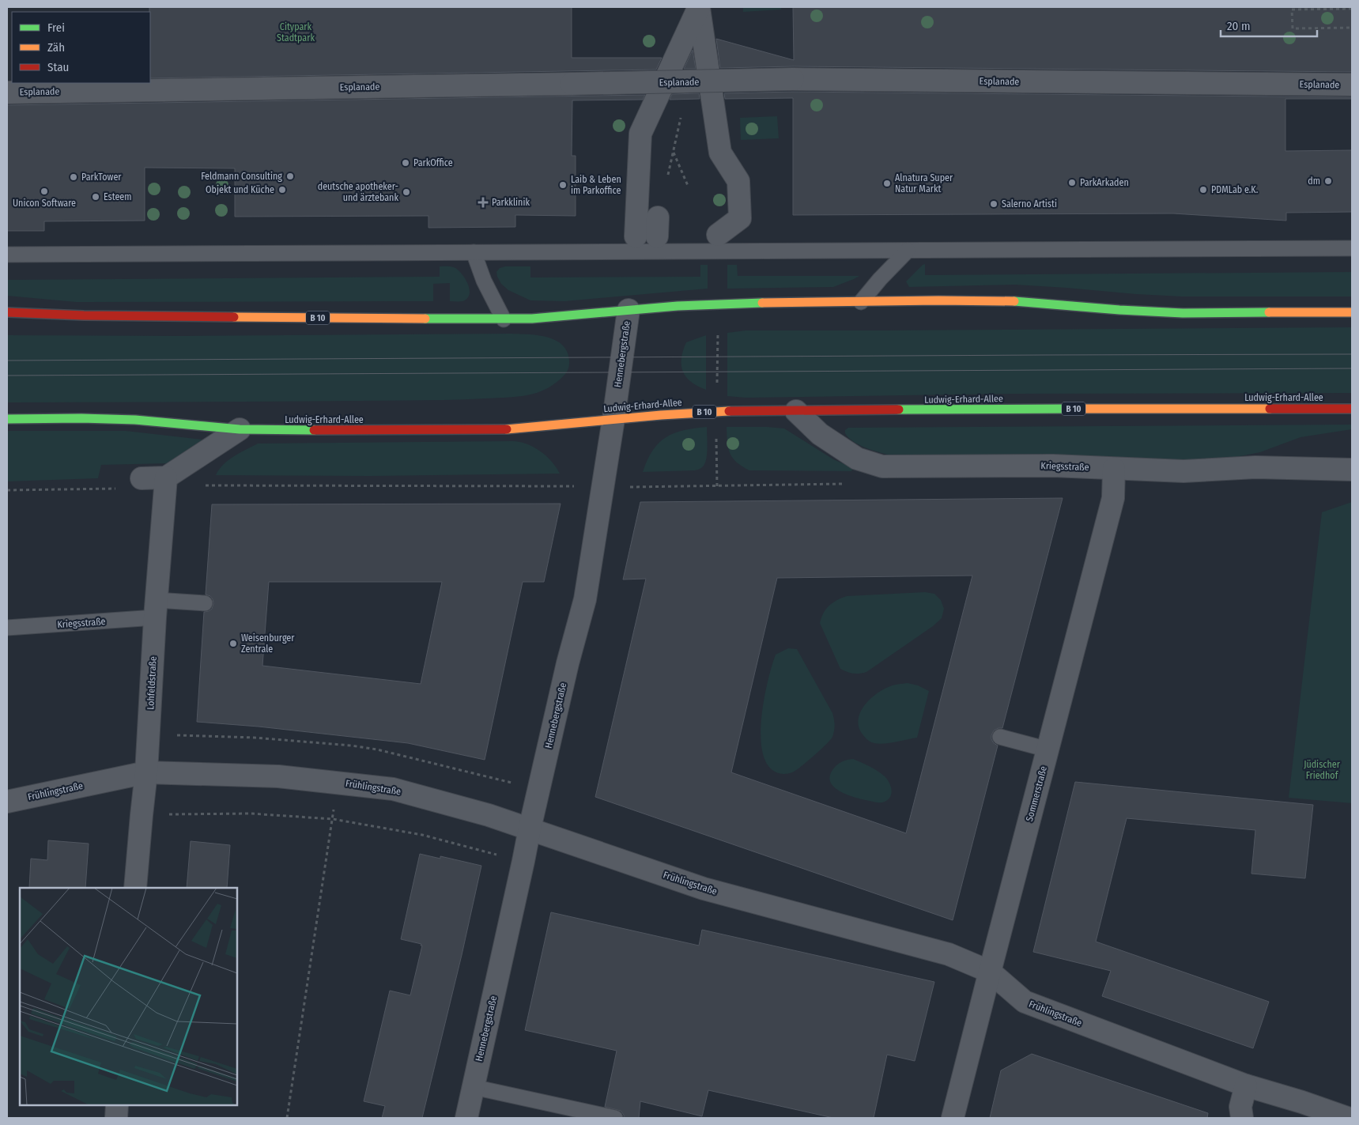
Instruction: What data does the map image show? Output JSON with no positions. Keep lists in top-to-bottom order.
{
  "streets": {
    "main road": ["B 10", "Ludwig-Erhard-Allee"],
    "street": [
      "Esplanade",
      "Hennebergstraße",
      "Kriegsstraße",
      "Lohfeldstraße",
      "Frühlingstraße",
      "Sommerstraße"
    ]
  },
  "crossings": [
    ["B 10", "Hennebergstraße"],
    ["Hennebergstraße", "Ludwig-Erhard-Allee"],
    ["Hennebergstraße", "Frühlingstraße"],
    ["Ludwig-Erhard-Allee", "Kriegsstraße"],
    ["Kriegsstraße", "Lohfeldstraße"],
    ["Kriegsstraße", "Sommerstraße"],
    ["Lohfeldstraße", "Frühlingstraße"],
    ["Frühlingstraße", "Sommerstraße"]
  ],
  "parks": ["Citypark Stadtpark", "Jüdischer Friedhof"],
  "places": {
    "other": [
      "ParkOffice",
      "Feldmann Consulting",
      "ParkTower",
      "dm",
      "ParkArkaden",
      "Alnatura Super Natur Markt",
      "Laib & Leben im Parkoffice",
      "Objekt und Küche",
      "PDMLab e.K.",
      "Unicon Software",
      "deutsche apotheker- und ärztebank",
      "Esteem",
      "Salerno Artisti",
      "Weisenburger Zentrale"
    ],
    "health": ["Parkklinik"]
  },
  "legend": ["Frei", "Zäh", "Stau"],
  "scale_bar": "20 m"
}
